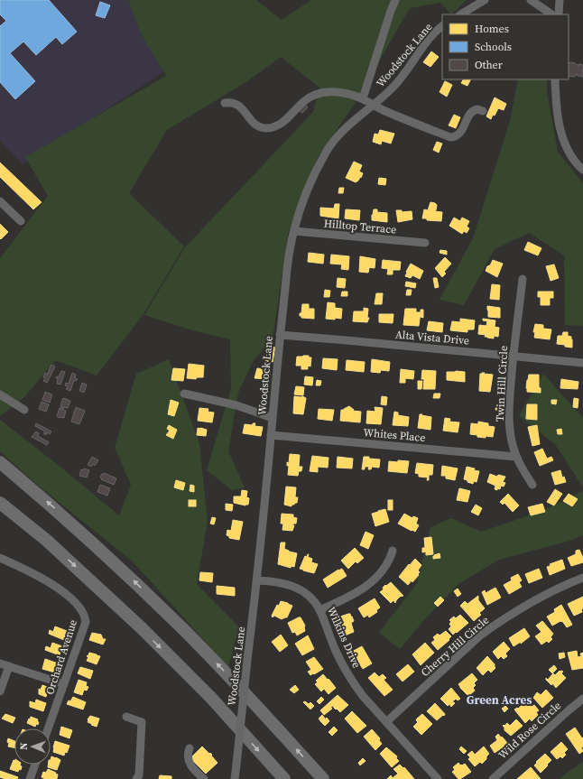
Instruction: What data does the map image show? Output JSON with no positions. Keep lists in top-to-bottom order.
{
  "streets": {
    "street": [
      "Woodstock Lane",
      "Hilltop Terrace",
      "Alta Vista Drive",
      "Twin Hill Circle",
      "Whites Place",
      "Wilkins Drive",
      "Cherry Hill Circle",
      "Orchard Avenue",
      "Wild Rose Circle"
    ]
  },
  "crossings": [
    ["Woodstock Lane", "Hilltop Terrace"],
    ["Woodstock Lane", "Alta Vista Drive"],
    ["Woodstock Lane", "Whites Place"],
    ["Woodstock Lane", "Wilkins Drive"],
    ["Alta Vista Drive", "Twin Hill Circle"],
    ["Twin Hill Circle", "Whites Place"],
    ["Wilkins Drive", "Cherry Hill Circle"]
  ],
  "districts": ["Green Acres"],
  "legend": ["Homes", "Schools", "Other"],
  "north": "left"
}
